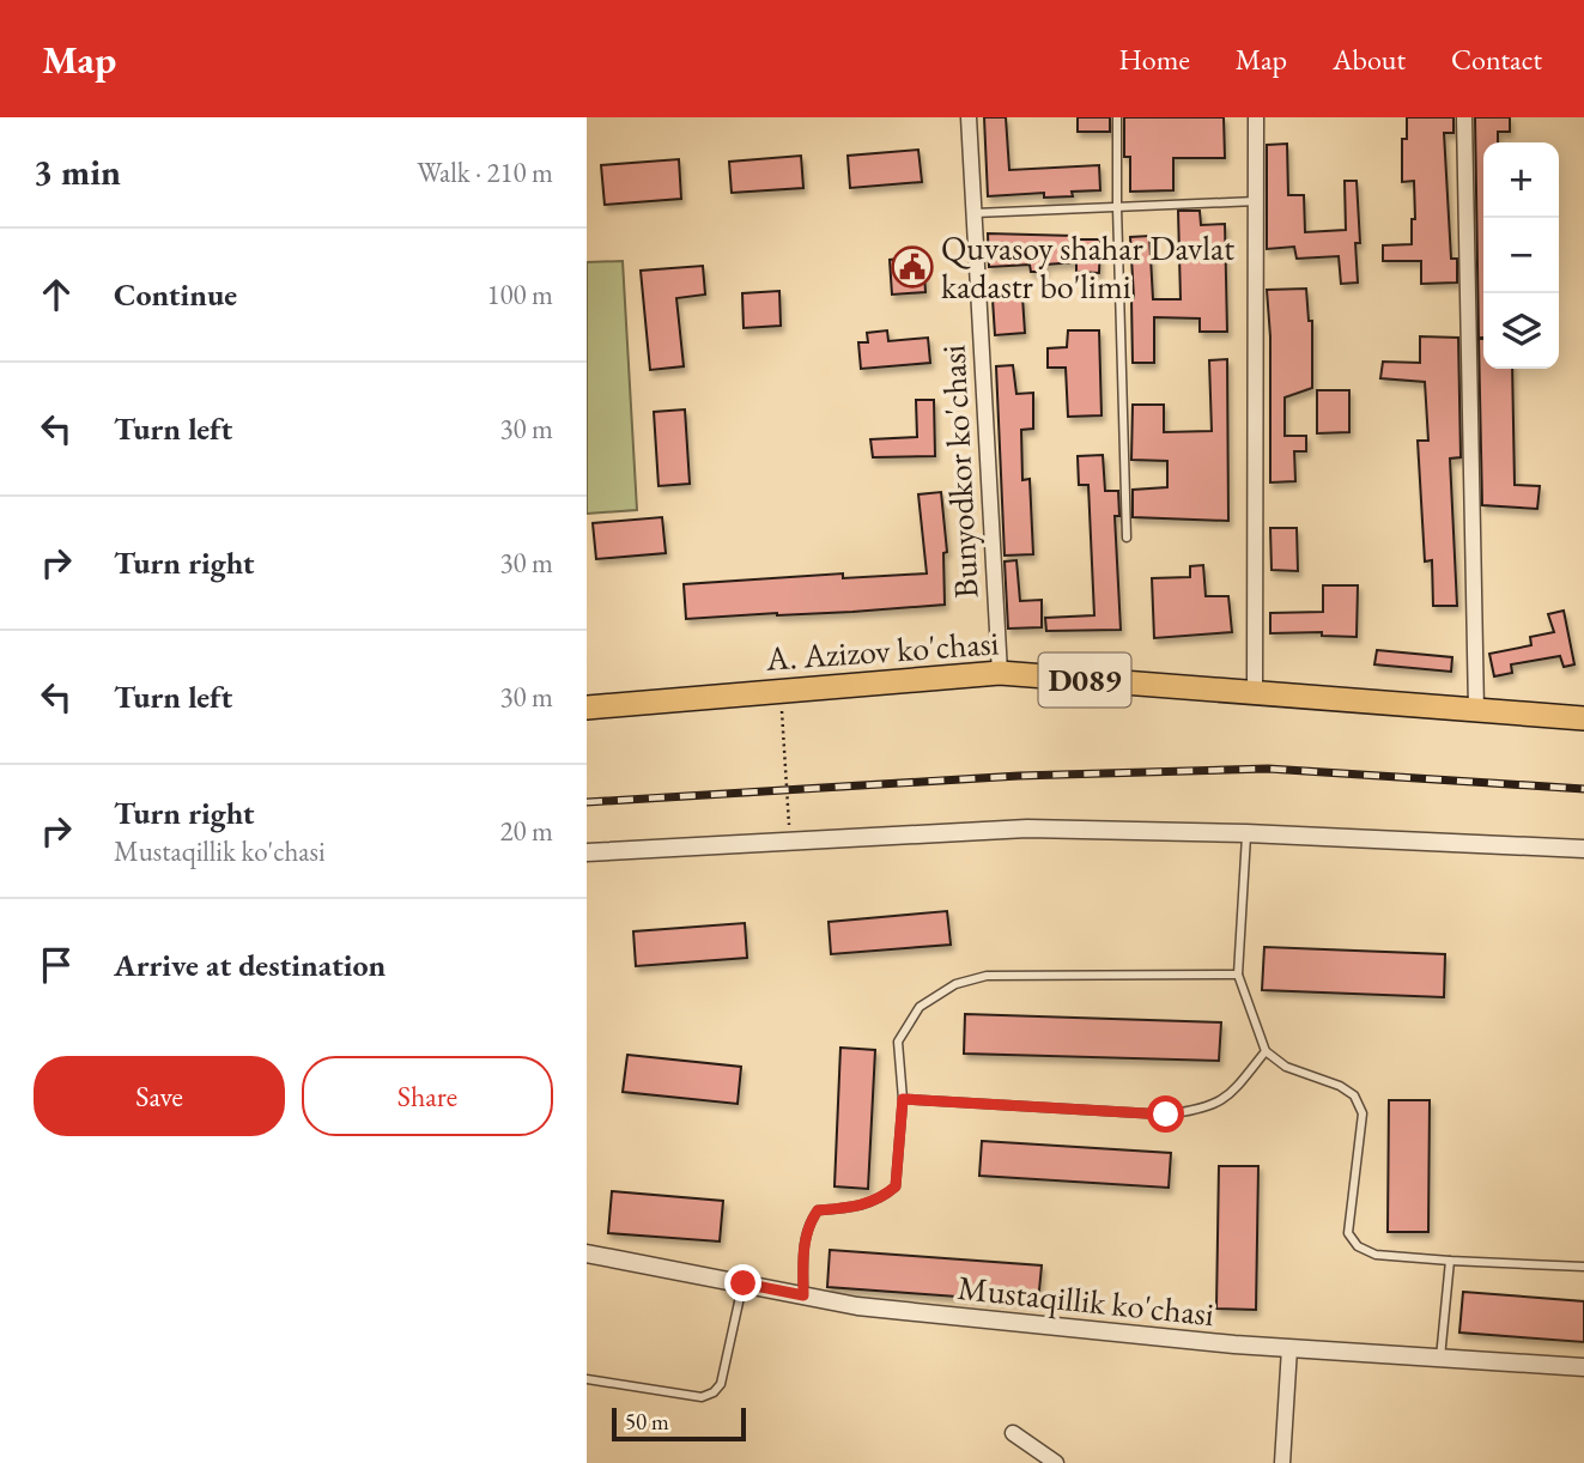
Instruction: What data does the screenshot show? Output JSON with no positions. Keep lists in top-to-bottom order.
{
  "streets": {
    "main road": ["A. Azizov ko'chasi", "D089"],
    "street": ["Bunyodkor ko'chasi", "Mustaqillik ko'chasi"]
  },
  "crossings": [
    ["Bunyodkor ko'chasi", "A. Azizov ko'chasi"]
  ],
  "places": {
    "public building": ["Quvasoy shahar Davlat kadastr bo'limi"]
  },
  "scale_bar": "50 m",
  "page": {
    "header": "Map",
    "nav": [
      "Home",
      "Map",
      "About",
      "Contact"
    ],
    "heading": ["3 min", "Walk · 210 m"],
    "map_buttons": ["+", "−"],
    "list": [
      ["Continue", "100 m"],
      ["Turn left", "30 m"],
      ["Turn right", "30 m"],
      ["Turn left", "30 m"],
      ["Turn right", "Mustaqillik ko'chasi", "20 m"],
      "Arrive at destination"
    ],
    "buttons": ["Save", "Share"],
    "scale": "50 m"
  }
}
